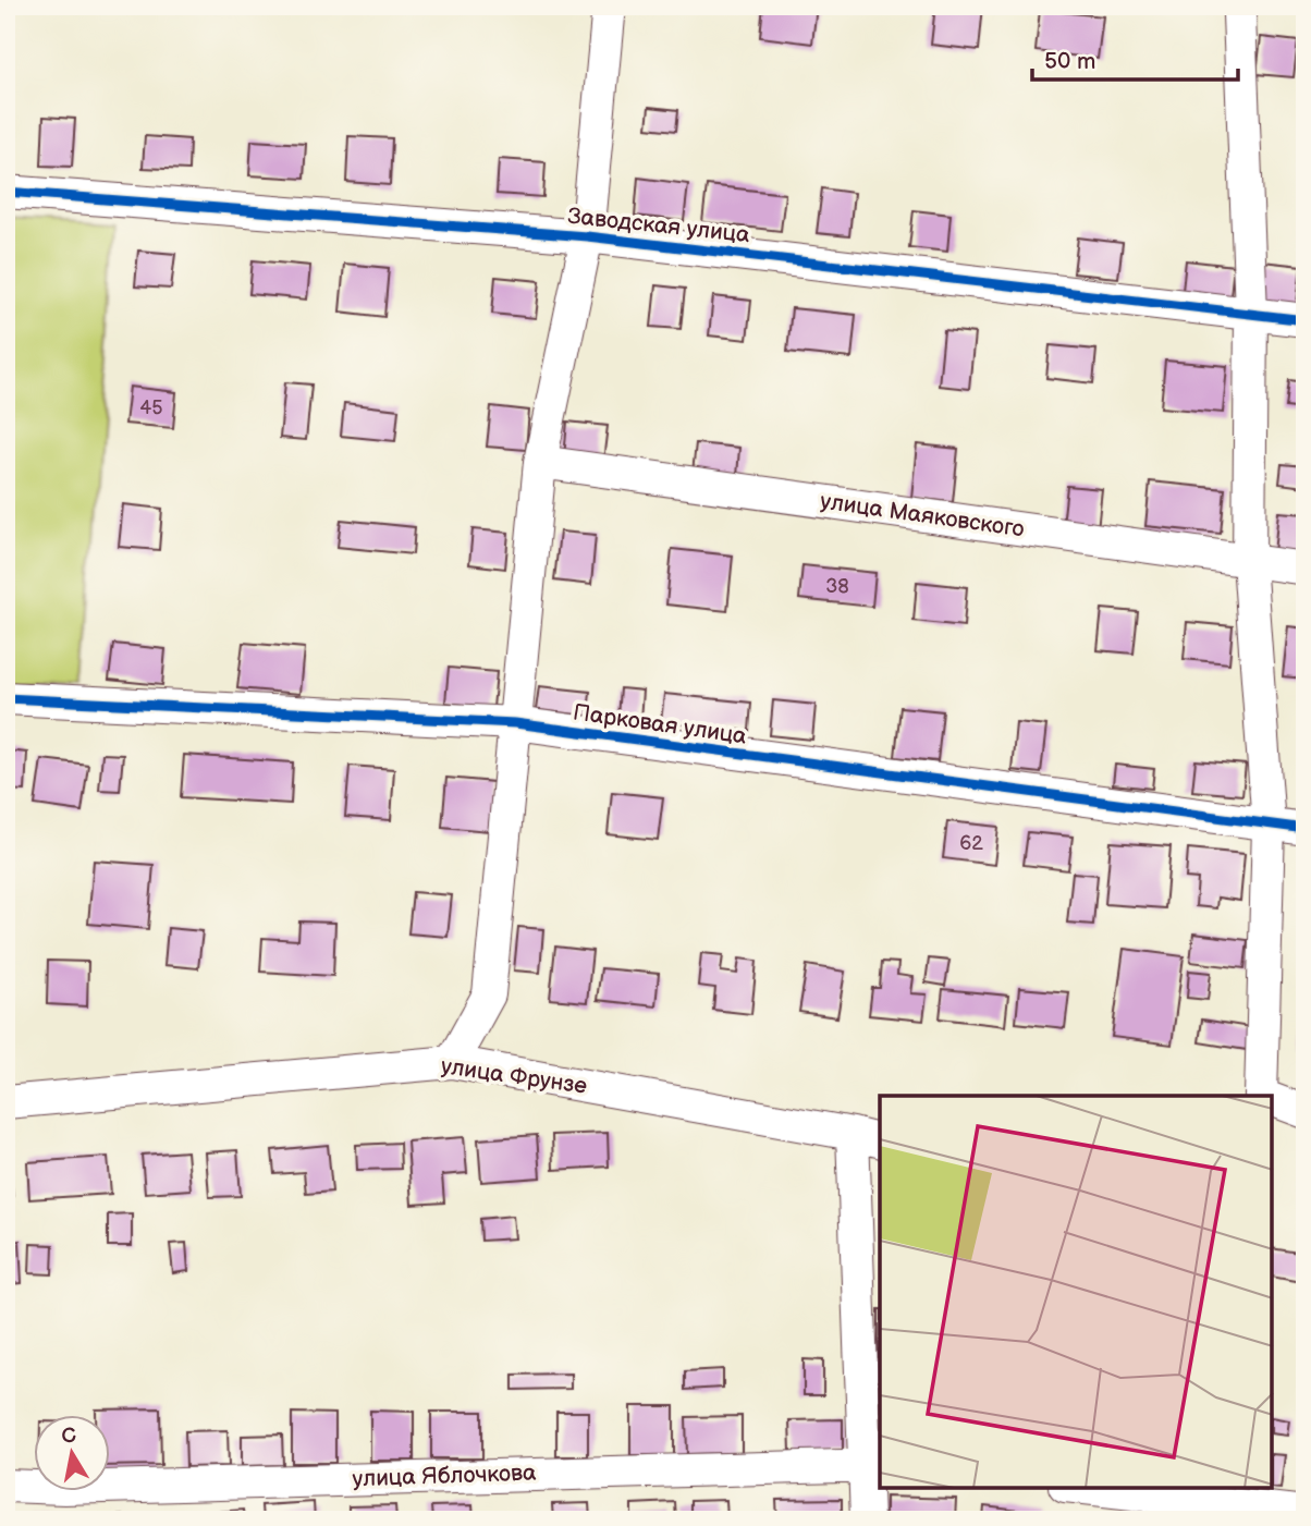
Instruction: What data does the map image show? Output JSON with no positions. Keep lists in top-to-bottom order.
{
  "streets": {
    "street": [
      "Заводская улица",
      "улица Маяковского",
      "Парковая улица",
      "улица Фрунзе",
      "улица Яблочкова"
    ]
  },
  "house_numbers": ["45", "38", "62"],
  "scale_bar": "50 m",
  "north": "top"
}
